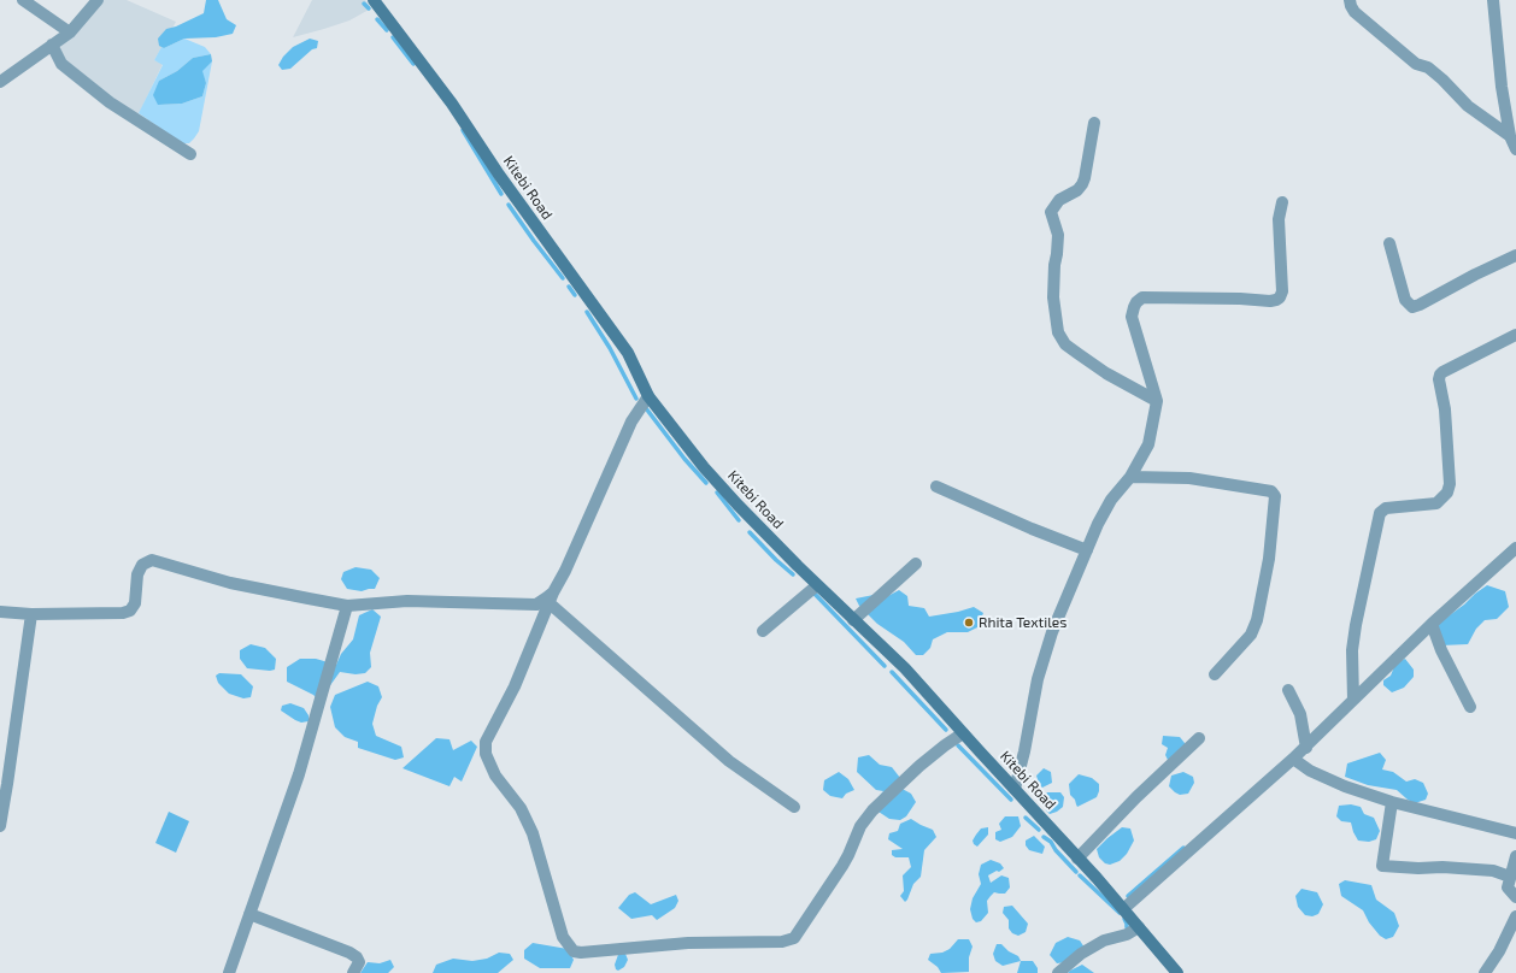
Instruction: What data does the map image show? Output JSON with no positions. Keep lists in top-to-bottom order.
{
  "streets": {
    "main road": ["Kitebi Road"]
  },
  "places": ["Rhita Textiles"]
}
